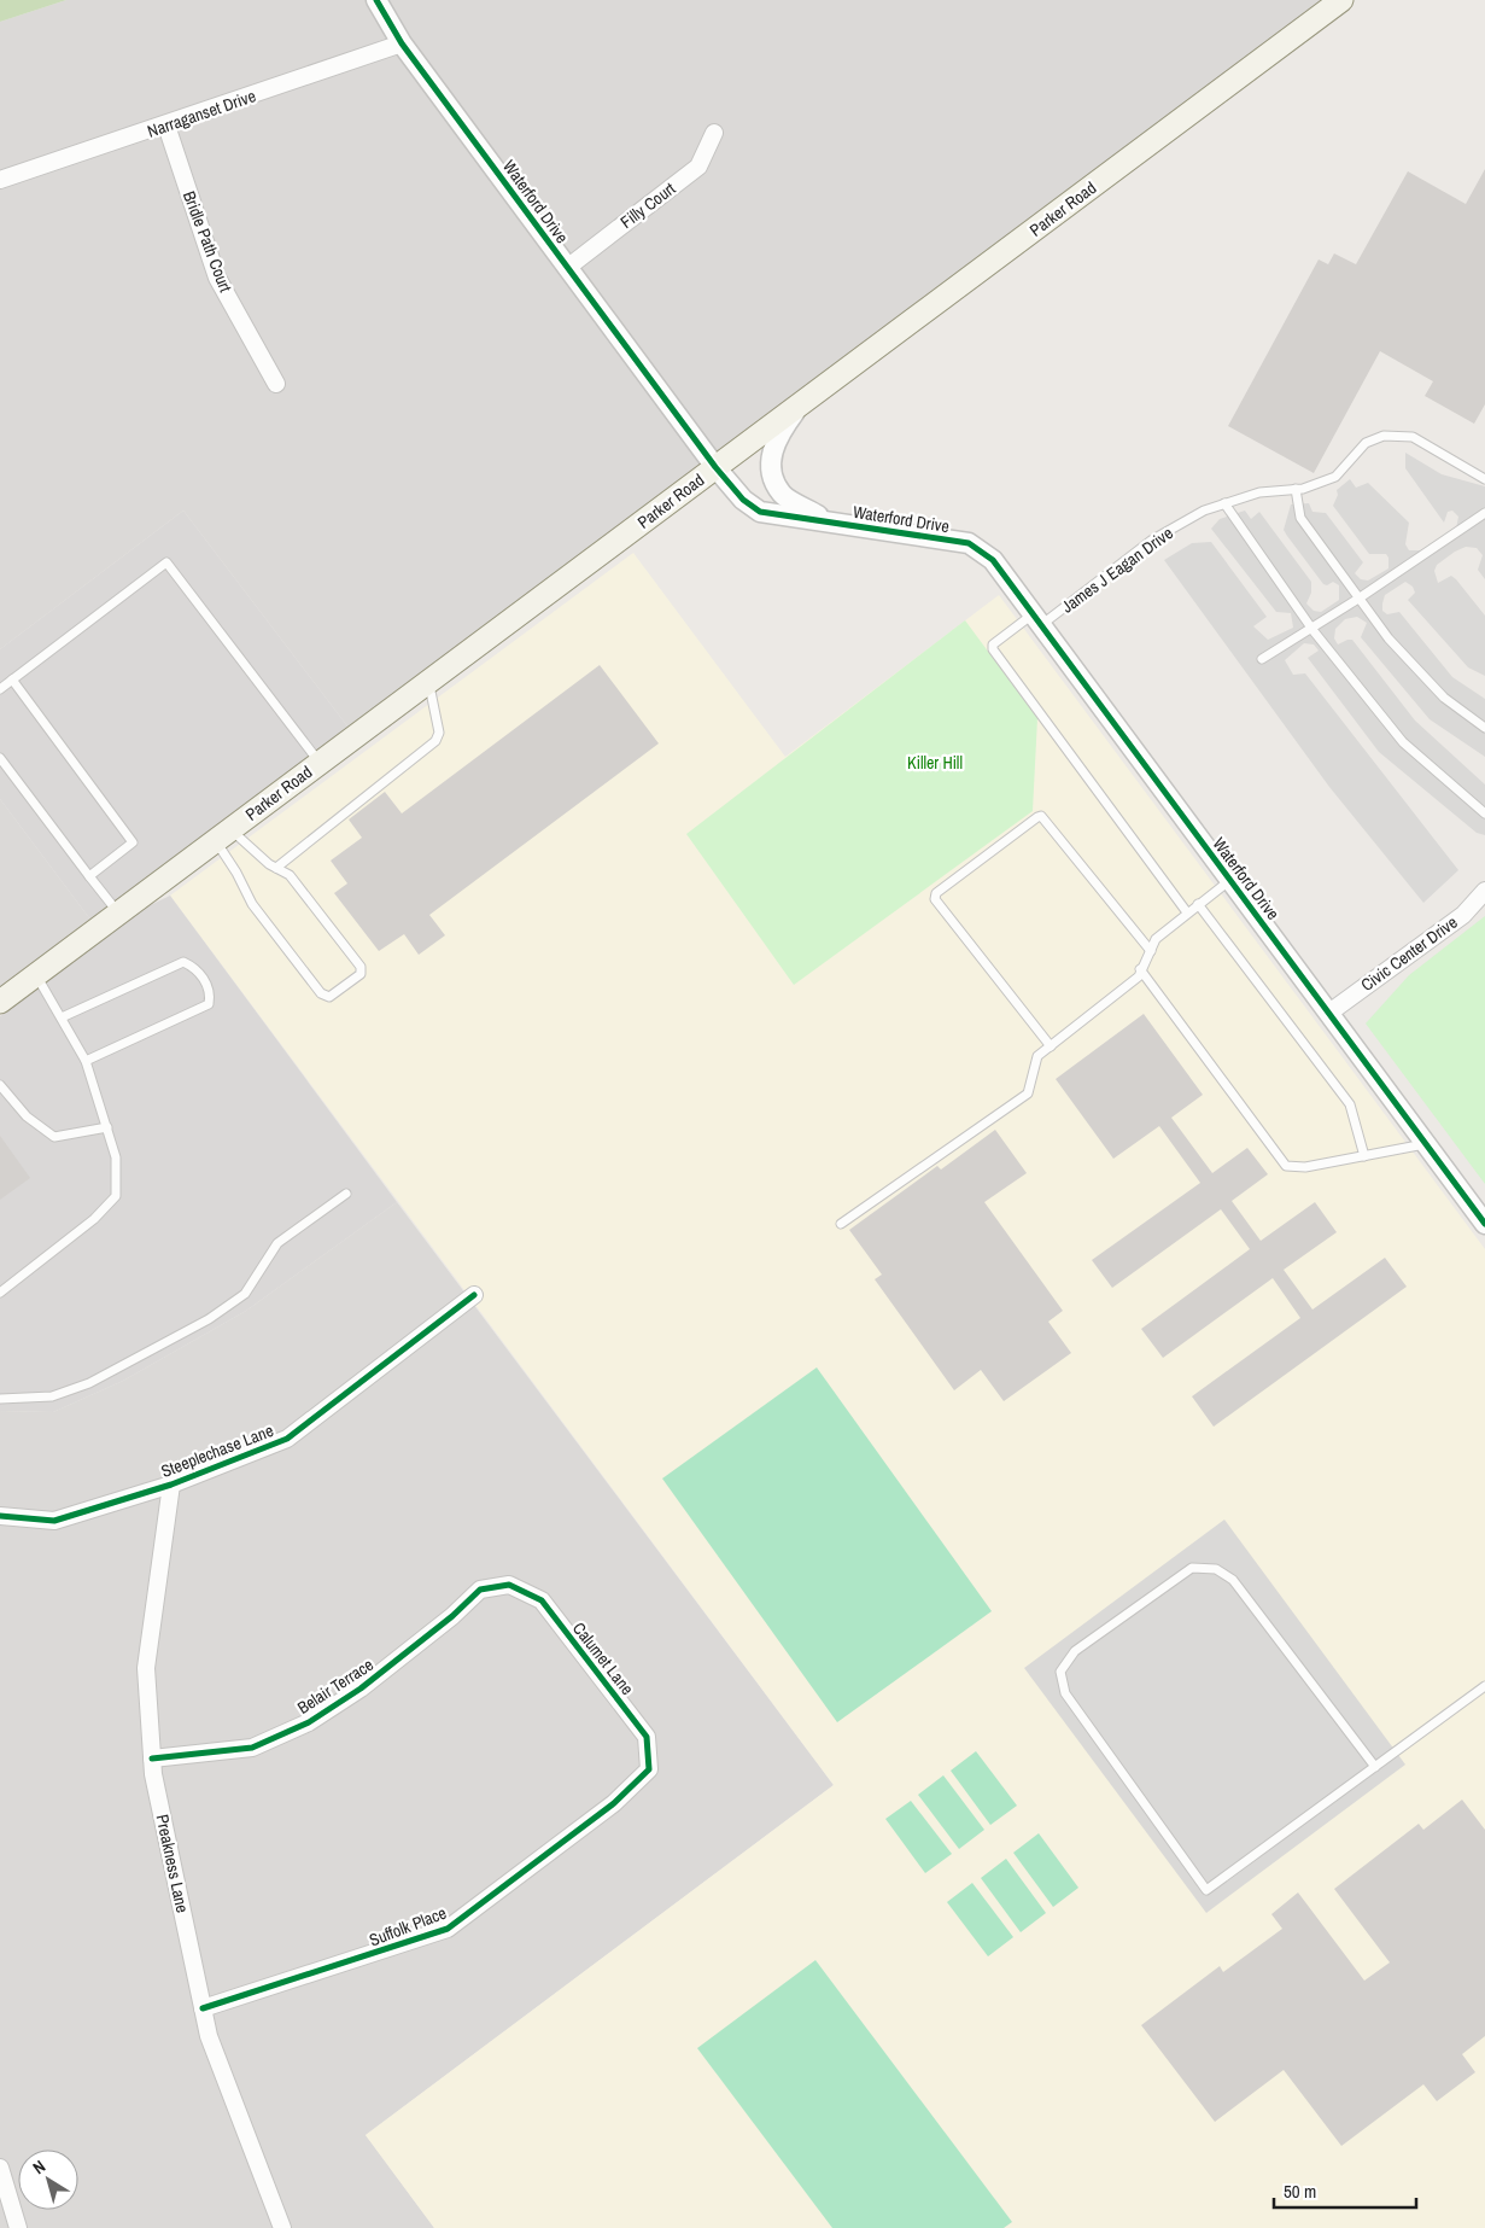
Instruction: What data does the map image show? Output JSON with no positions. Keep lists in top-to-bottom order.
{
  "streets": {
    "main road": ["Parker Road"],
    "street": [
      "Narraganset Drive",
      "Waterford Drive",
      "Filly Court",
      "Bridle Path Court",
      "Civic Center Drive",
      "Steeplechase Lane",
      "Calumet Lane",
      "Belair Terrace",
      "Preakness Lane",
      "Suffolk Place"
    ],
    "lane": ["James J Eagan Drive"]
  },
  "crossings": [
    ["Narraganset Drive", "Waterford Drive"],
    ["Narraganset Drive", "Bridle Path Court"],
    ["Waterford Drive", "Filly Court"],
    ["Waterford Drive", "Parker Road"],
    ["Waterford Drive", "James J Eagan Drive"],
    ["Waterford Drive", "Civic Center Drive"],
    ["Steeplechase Lane", "Preakness Lane"],
    ["Calumet Lane", "Belair Terrace"],
    ["Calumet Lane", "Suffolk Place"],
    ["Belair Terrace", "Preakness Lane"],
    ["Preakness Lane", "Suffolk Place"]
  ],
  "parks": ["Killer Hill"],
  "scale_bar": "50 m",
  "north": "top left"
}
